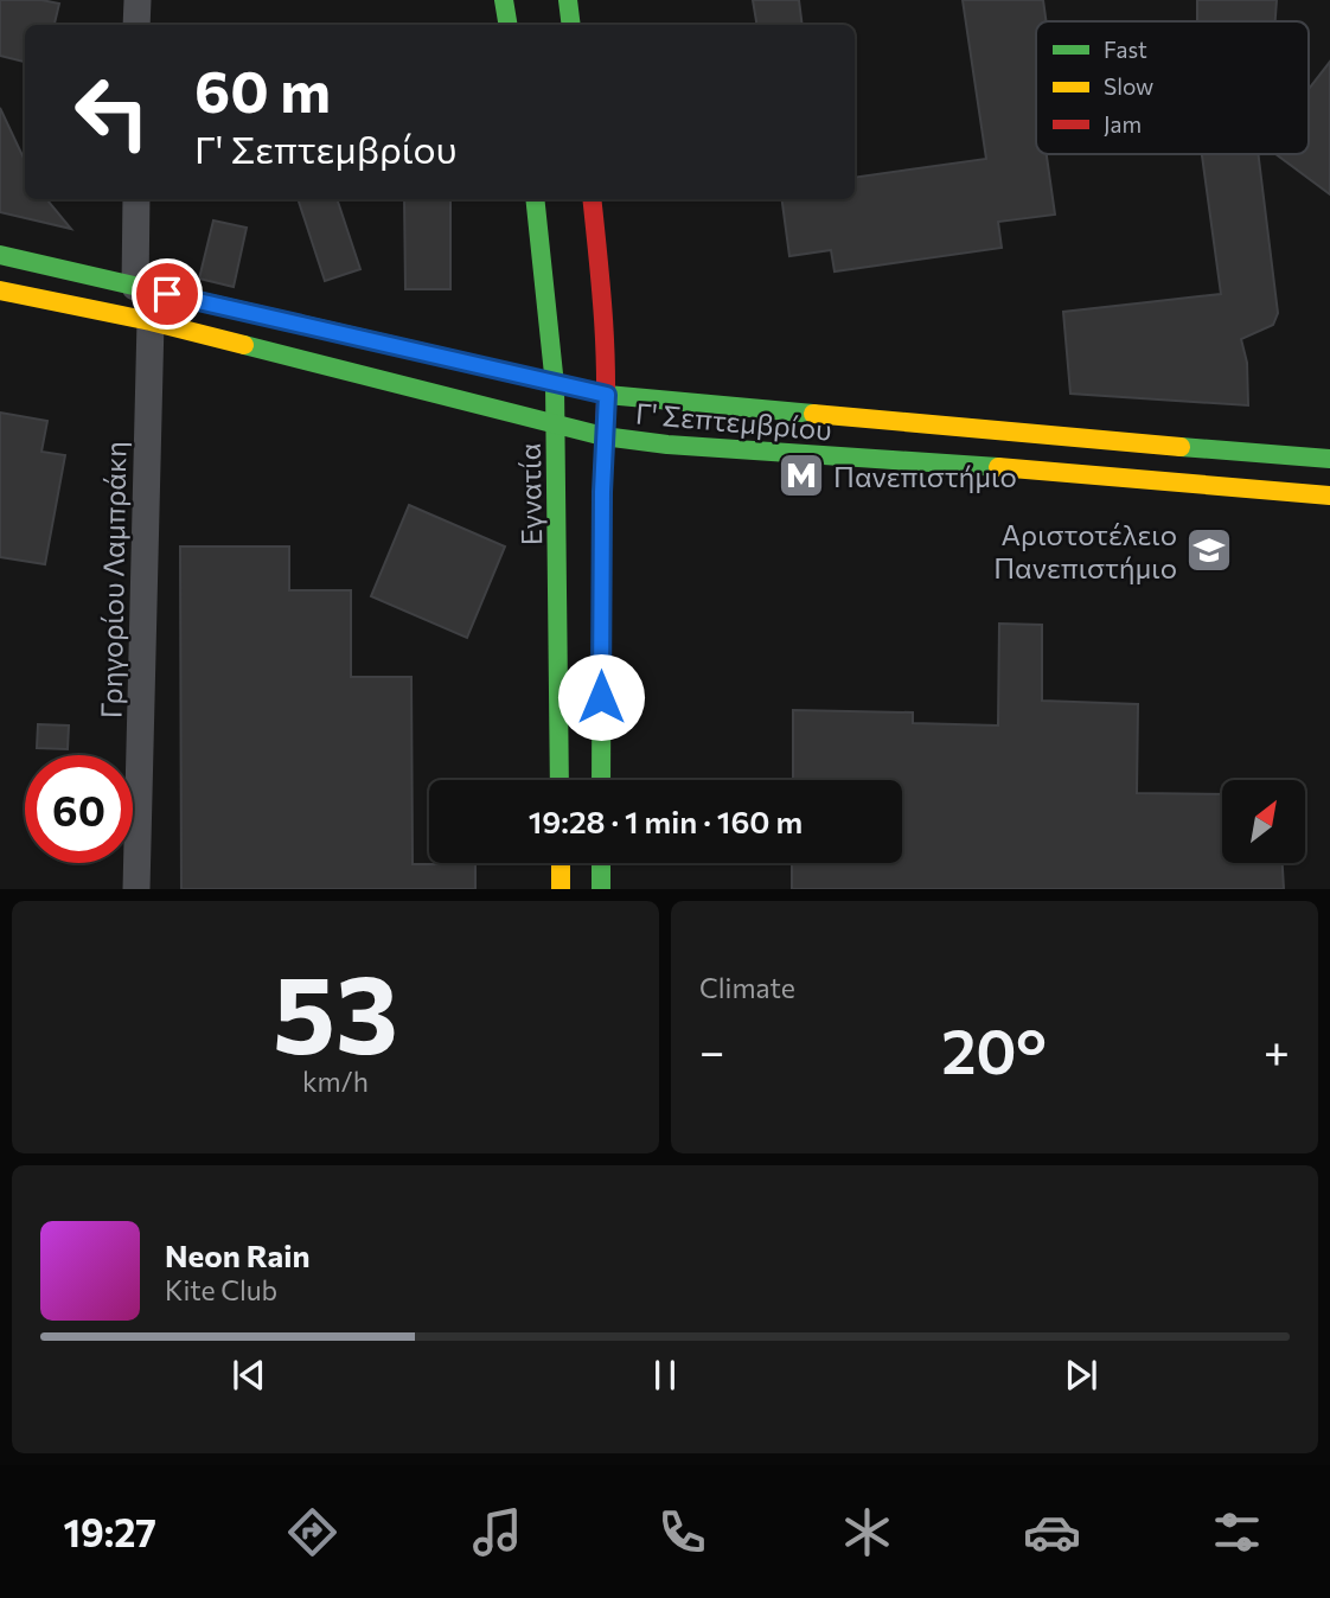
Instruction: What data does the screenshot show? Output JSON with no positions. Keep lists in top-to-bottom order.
{
  "streets": {
    "main road": ["Γ' Σεπτεμβρίου", "Εγνατία"],
    "street": ["Γρηγορίου Λαμπράκη"]
  },
  "crossings": [
    ["Γ' Σεπτεμβρίου", "Εγνατία"],
    ["Γ' Σεπτεμβρίου", "Γρηγορίου Λαμπράκη"]
  ],
  "places": {
    "metro station": ["Πανεπιστήμιο"],
    "school or university": ["Αριστοτέλειο Πανεπιστήμιο"]
  },
  "legend": ["Fast", "Slow", "Jam"],
  "north": "top right",
  "page": {
    "turn": ["60 m", "Γ' Σεπτεμβρίου"],
    "limit": "60",
    "trip": "19:28 · 1 min · 160 m",
    "tile": [
      ["53", "km/h"],
      "Climate"
    ],
    "heat": ["−", "20°", "+"],
    "song": ["Neon Rain", "Kite Club"],
    "tabs": "19:27"
  }
}
